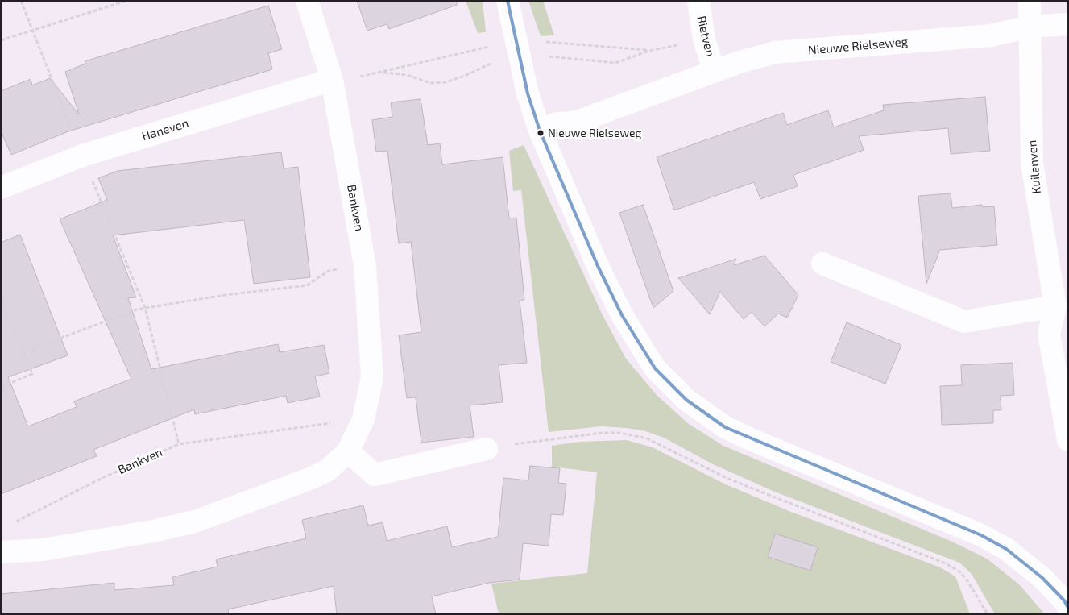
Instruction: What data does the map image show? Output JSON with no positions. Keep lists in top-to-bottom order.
{
  "streets": {
    "street": [
      "Rietven",
      "Nieuwe Rielseweg",
      "Haneven",
      "Kuilenven",
      "Bankven"
    ]
  },
  "crossings": [
    ["Rietven", "Nieuwe Rielseweg"],
    ["Nieuwe Rielseweg", "Kuilenven"],
    ["Haneven", "Bankven"]
  ],
  "places": ["Nieuwe Rielseweg"]
}
